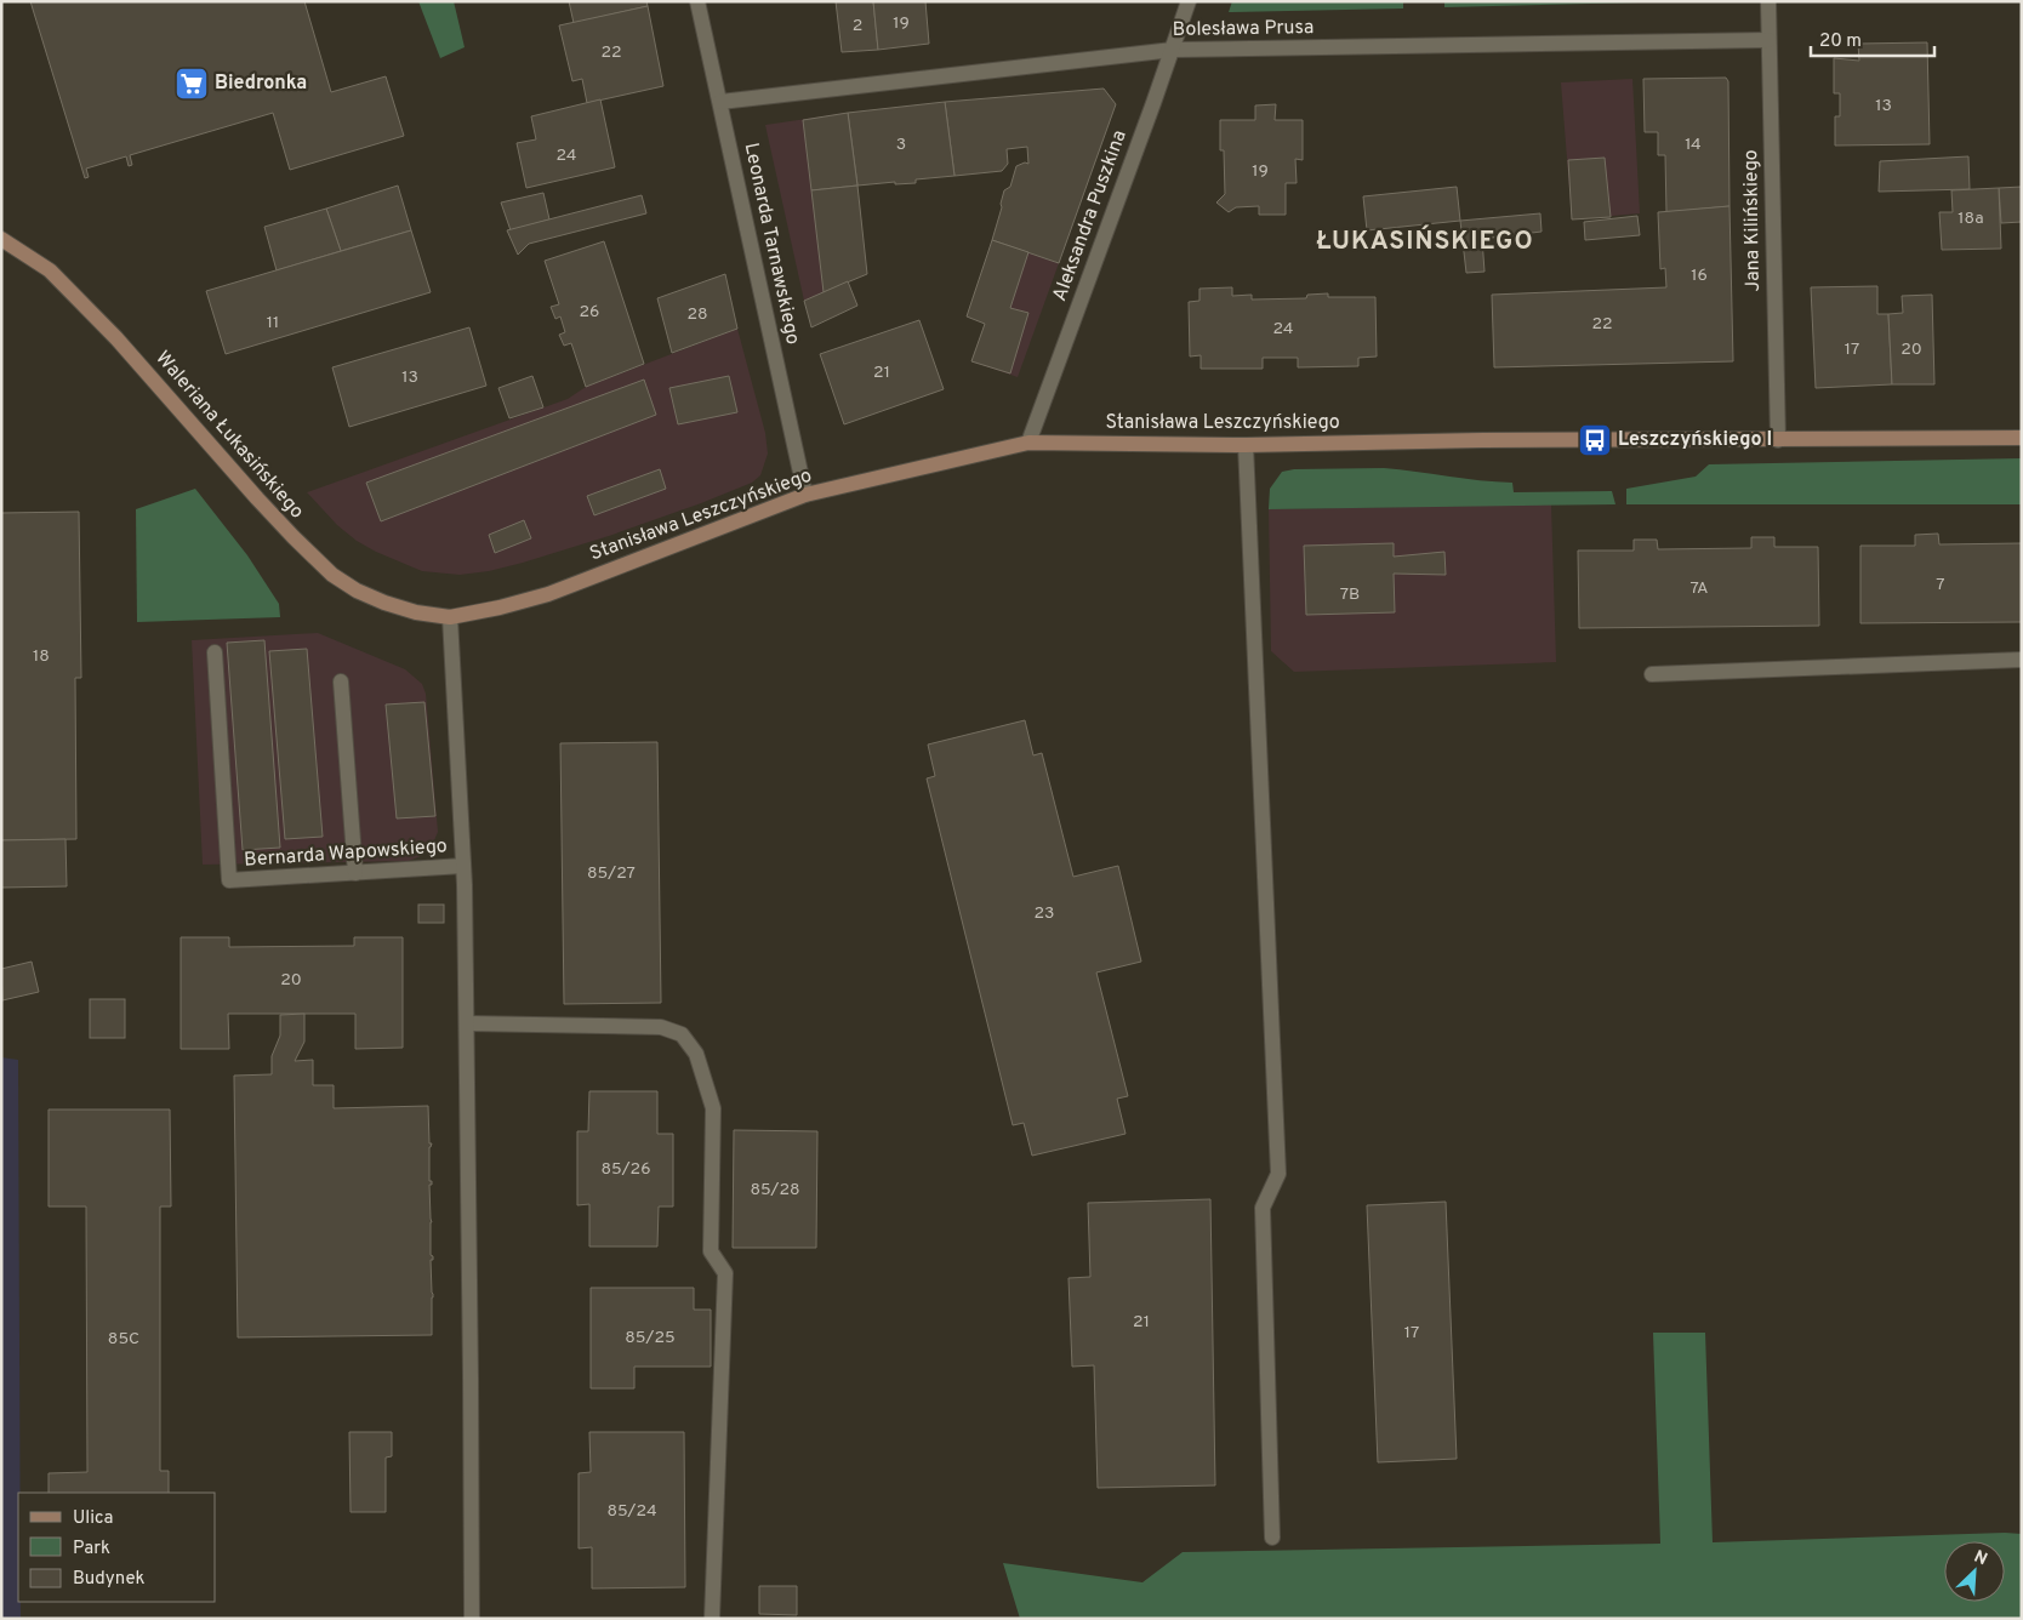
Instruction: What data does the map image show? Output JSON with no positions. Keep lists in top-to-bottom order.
{
  "streets": {
    "street": [
      "Bolesława Prusa",
      "Aleksandra Puszkina",
      "Jana Kilińskiego",
      "Leonarda Tarnawskiego",
      "Stanisława Leszczyńskiego",
      "Waleriana Łukasińskiego",
      "Bernarda Wapowskiego"
    ]
  },
  "crossings": [
    ["Bolesława Prusa", "Aleksandra Puszkina"],
    ["Bolesława Prusa", "Jana Kilińskiego"],
    ["Bolesława Prusa", "Leonarda Tarnawskiego"],
    ["Aleksandra Puszkina", "Stanisława Leszczyńskiego"],
    ["Jana Kilińskiego", "Stanisława Leszczyńskiego"],
    ["Leonarda Tarnawskiego", "Stanisława Leszczyńskiego"],
    ["Stanisława Leszczyńskiego", "Waleriana Łukasińskiego"]
  ],
  "districts": ["ŁUKASIŃSKIEGO"],
  "places": {
    "supermarket": ["Biedronka"],
    "bus stop": ["Leszczyńskiego I"]
  },
  "house_numbers": [
    "19",
    "2",
    "22",
    "13",
    "3",
    "14",
    "24",
    "19",
    "18a",
    "16",
    "26",
    "28",
    "11",
    "22",
    "24",
    "17",
    "20",
    "21",
    "13",
    "7",
    "7A",
    "7B",
    "18",
    "85/27",
    "23",
    "20",
    "85/26",
    "85/28",
    "21",
    "17",
    "85/25",
    "85C",
    "85/24"
  ],
  "legend": ["Ulica", "Park", "Budynek"],
  "scale_bar": "20 m",
  "north": "top right"
}
